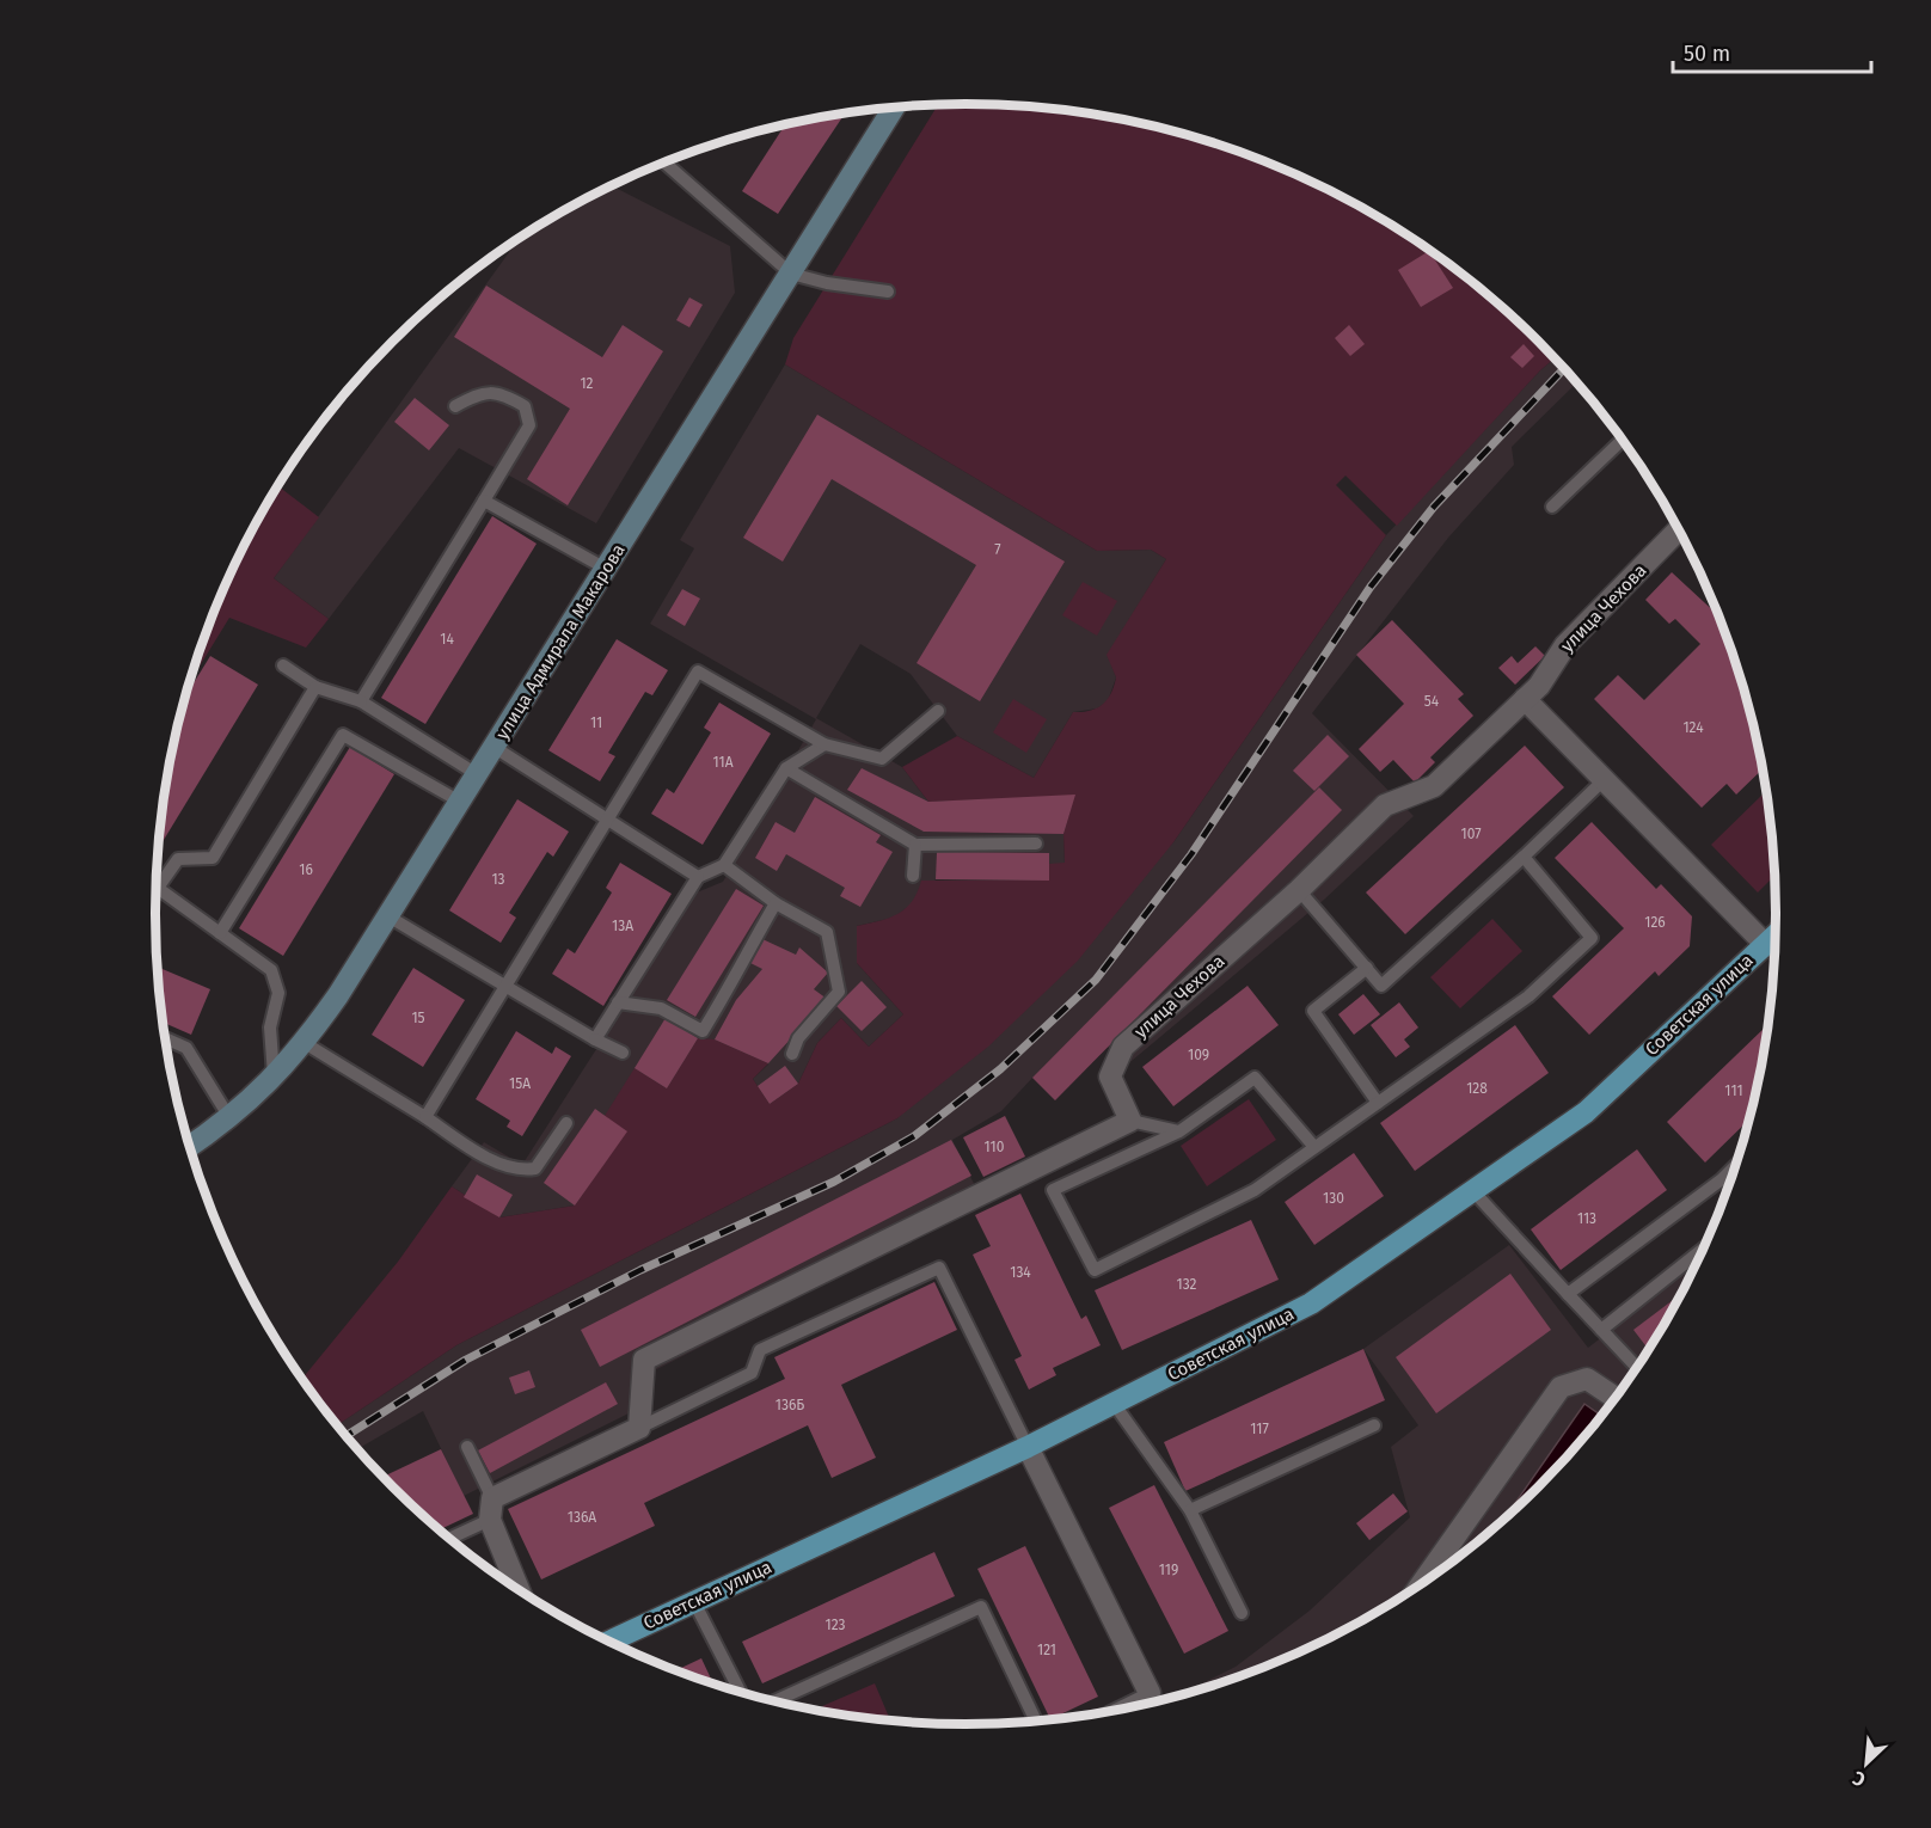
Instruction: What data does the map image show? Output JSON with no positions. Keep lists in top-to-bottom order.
{
  "streets": {
    "main road": ["улица Адмирала Макарова", "Советская улица"],
    "street": ["улица Чехова"]
  },
  "house_numbers": [
    "12",
    "7",
    "14",
    "54",
    "11",
    "124",
    "11А",
    "107",
    "16",
    "13",
    "126",
    "13А",
    "15",
    "109",
    "15А",
    "128",
    "111",
    "110",
    "130",
    "113",
    "134",
    "132",
    "136Б",
    "117",
    "136А",
    "119",
    "123",
    "121"
  ],
  "scale_bar": "50 m",
  "north": "bottom left"
}
